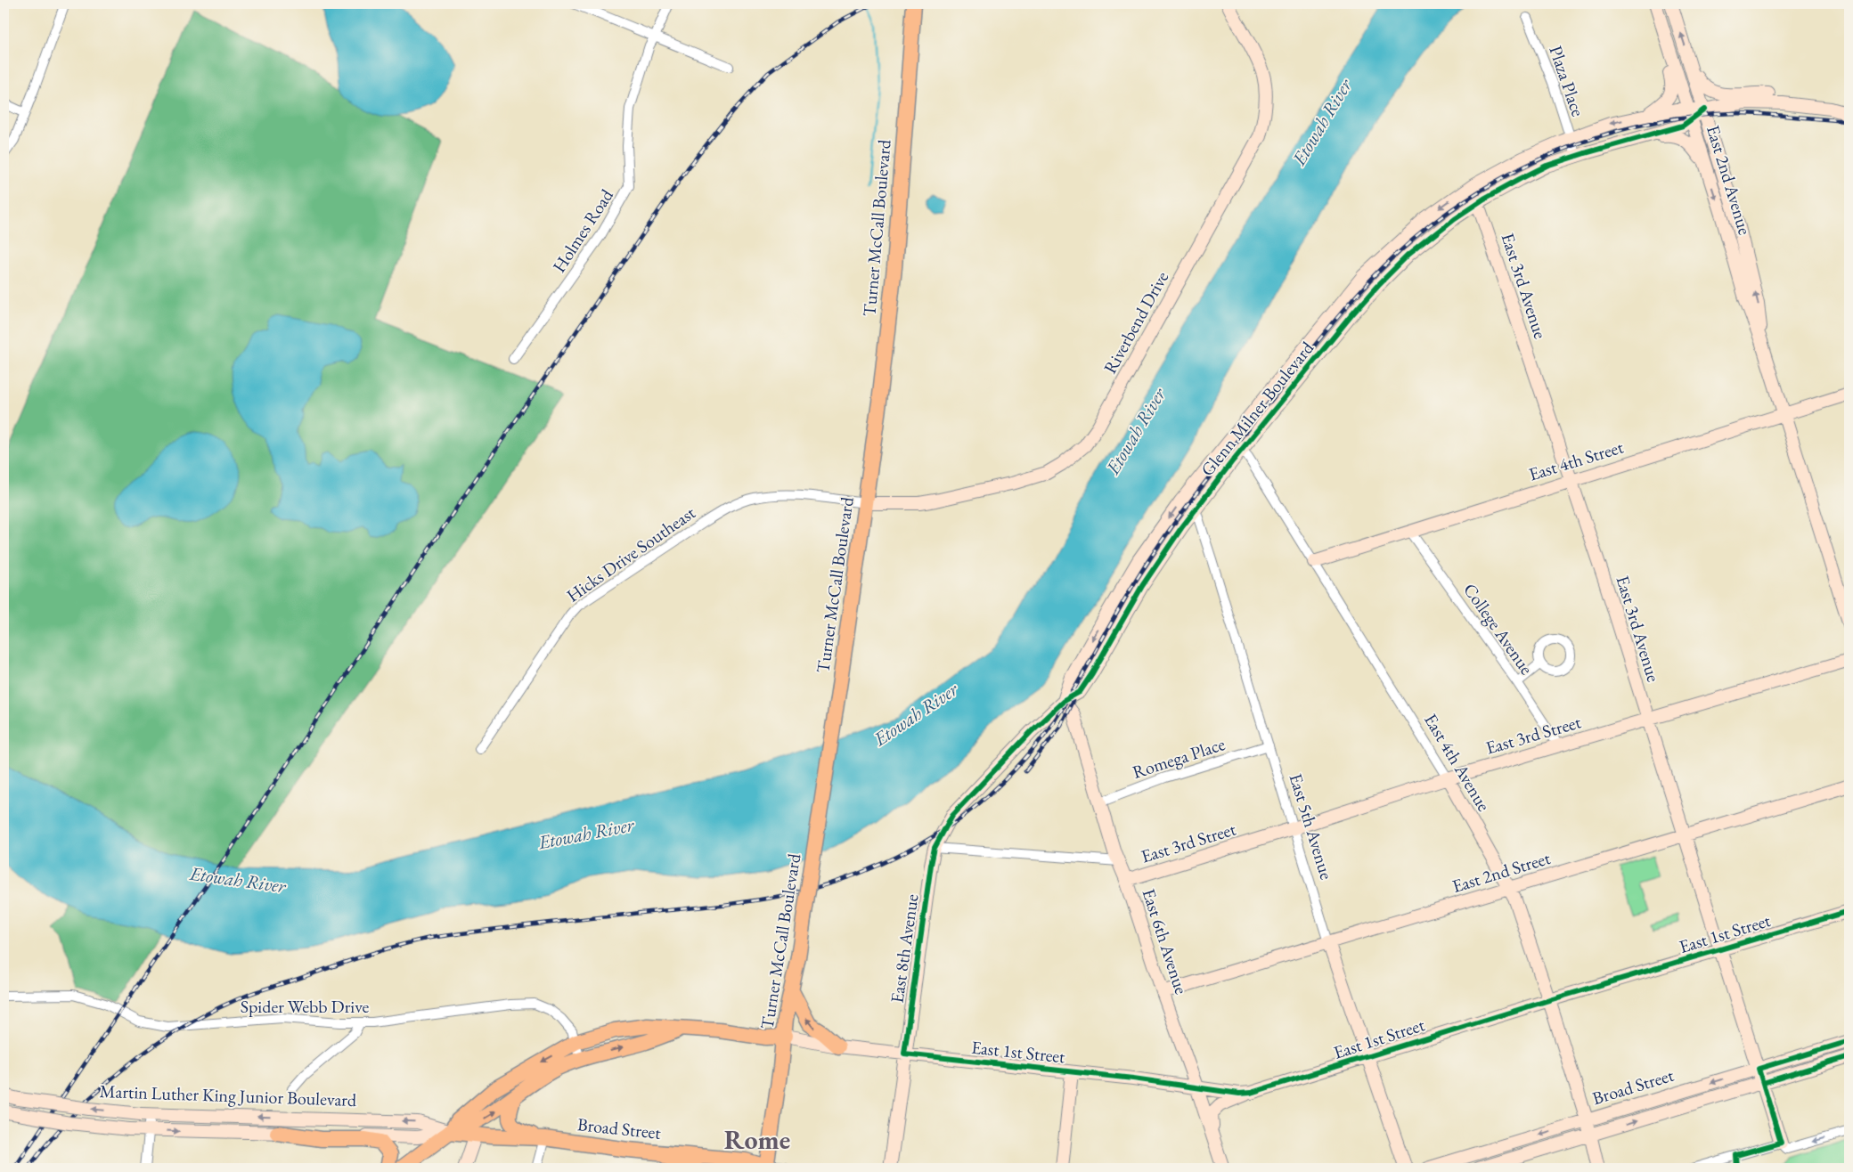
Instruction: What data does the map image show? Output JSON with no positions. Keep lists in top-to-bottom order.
{
  "streets": {
    "main road": ["Turner McCall Boulevard", "Broad Street", "Martin Luther King Junior Boulevard"],
    "street": [
      "Plaza Place",
      "East 2nd Avenue",
      "Holmes Road",
      "East 3rd Avenue",
      "Riverbend Drive",
      "Glenn Milner Boulevard",
      "East 4th Street",
      "Hicks Drive Southeast",
      "College Avenue",
      "East 3rd Street",
      "Romega Place",
      "East 4th Avenue",
      "East 5th Avenue",
      "East 2nd Street",
      "East 1st Street",
      "East 6th Avenue",
      "East 8th Avenue",
      "Spider Webb Drive"
    ]
  },
  "crossings": [
    ["Plaza Place", "Glenn Milner Boulevard"],
    ["East 2nd Avenue", "Glenn Milner Boulevard"],
    ["East 2nd Avenue", "East 4th Street"],
    ["Turner McCall Boulevard", "Riverbend Drive"],
    ["Turner McCall Boulevard", "Hicks Drive Southeast"],
    ["Turner McCall Boulevard", "East 1st Street"],
    ["Turner McCall Boulevard", "Broad Street"],
    ["East 3rd Avenue", "Glenn Milner Boulevard"],
    ["East 3rd Avenue", "East 4th Street"],
    ["East 3rd Avenue", "East 3rd Street"],
    ["East 3rd Avenue", "East 2nd Street"],
    ["East 3rd Avenue", "East 1st Street"],
    ["East 3rd Avenue", "Broad Street"],
    ["Riverbend Drive", "Hicks Drive Southeast"],
    ["Glenn Milner Boulevard", "East 3rd Street"],
    ["Glenn Milner Boulevard", "East 4th Avenue"],
    ["Glenn Milner Boulevard", "East 5th Avenue"],
    ["Glenn Milner Boulevard", "East 6th Avenue"],
    ["Glenn Milner Boulevard", "East 8th Avenue"],
    ["East 4th Street", "College Avenue"],
    ["East 4th Street", "East 4th Avenue"],
    ["College Avenue", "East 3rd Street"],
    ["East 3rd Street", "East 4th Avenue"],
    ["East 3rd Street", "East 5th Avenue"],
    ["East 3rd Street", "East 6th Avenue"],
    ["East 3rd Street", "East 8th Avenue"],
    ["Romega Place", "East 5th Avenue"],
    ["Romega Place", "East 6th Avenue"],
    ["East 4th Avenue", "East 2nd Street"],
    ["East 4th Avenue", "East 1st Street"],
    ["East 4th Avenue", "Broad Street"],
    ["East 5th Avenue", "East 2nd Street"],
    ["East 5th Avenue", "East 1st Street"],
    ["East 2nd Street", "East 6th Avenue"],
    ["East 1st Street", "East 6th Avenue"],
    ["East 1st Street", "East 8th Avenue"],
    ["Spider Webb Drive", "Martin Luther King Junior Boulevard"],
    ["Broad Street", "Martin Luther King Junior Boulevard"]
  ],
  "districts": ["Rome"],
  "water": ["Etowah River"]
}
